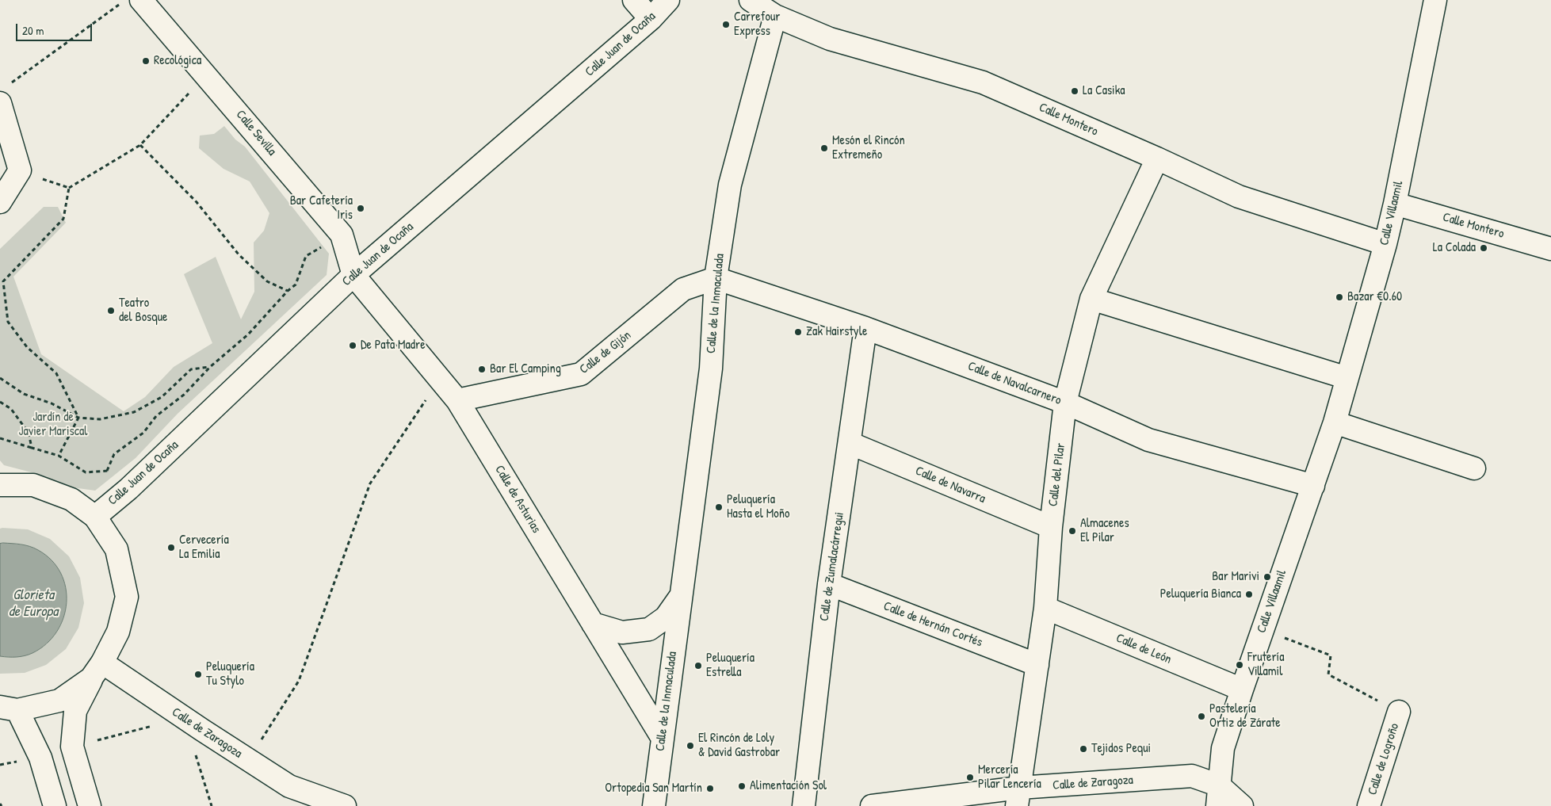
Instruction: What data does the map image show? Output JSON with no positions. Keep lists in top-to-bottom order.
{
  "streets": {
    "street": [
      "Calle Juan de Ocaña",
      "Calle Montero",
      "Calle Sevilla",
      "Calle Villaamil",
      "Calle de la Inmaculada",
      "Calle de Gijón",
      "Calle de Navalcarnero",
      "Calle del Pilar",
      "Calle de Navarra",
      "Calle de Asturias",
      "Calle de Zumalacárregui",
      "Calle de Hernán Cortés",
      "Calle de León",
      "Calle de Zaragoza",
      "Calle de Logroño"
    ]
  },
  "crossings": [
    ["Calle Juan de Ocaña", "Calle Sevilla"],
    ["Calle Juan de Ocaña", "Calle de Asturias"],
    ["Calle Montero", "Calle Villaamil"],
    ["Calle Montero", "Calle de la Inmaculada"],
    ["Calle Montero", "Calle del Pilar"],
    ["Calle Sevilla", "Calle de Asturias"],
    ["Calle Villaamil", "Calle de Navalcarnero"],
    ["Calle Villaamil", "Calle de León"],
    ["Calle Villaamil", "Calle de Zaragoza"],
    ["Calle de la Inmaculada", "Calle de Gijón"],
    ["Calle de la Inmaculada", "Calle de Navalcarnero"],
    ["Calle de la Inmaculada", "Calle de Asturias"],
    ["Calle de Gijón", "Calle de Navalcarnero"],
    ["Calle de Gijón", "Calle de Asturias"],
    ["Calle de Navalcarnero", "Calle del Pilar"],
    ["Calle de Navalcarnero", "Calle de Zumalacárregui"],
    ["Calle del Pilar", "Calle de Navarra"],
    ["Calle del Pilar", "Calle de Hernán Cortés"],
    ["Calle del Pilar", "Calle de León"],
    ["Calle del Pilar", "Calle de Zaragoza"],
    ["Calle de Navarra", "Calle de Zumalacárregui"],
    ["Calle de Zumalacárregui", "Calle de Hernán Cortés"]
  ],
  "water": ["Glorieta de Europa"],
  "parks": ["Jardín de Javier Mariscal"],
  "places": [
    "Carrefour Express",
    "Recológica",
    "La Casika",
    "Mesón el Rincón Extremeño",
    "Bar Cafetería Iris",
    "La Colada",
    "Bazar €0.60",
    "Teatro del Bosque",
    "Zak Hairstyle",
    "De Pata Madre",
    "Bar El Camping",
    "Peluquería Hasta el Moño",
    "Almacenes El Pilar",
    "Cervecería La Emilia",
    "Bar Marivi",
    "Peluquería Bianca",
    "Frutería Villamil",
    "Peluquería Estrella",
    "Peluquería Tu Stylo",
    "Pastelería Ortiz de Zárate",
    "El Rincón de Loly & David Gastrobar",
    "Tejidos Pequi",
    "Mercería Pilar Lencería",
    "Alimentación Sol",
    "Ortopedia San Martín"
  ],
  "scale_bar": "20 m"
}
